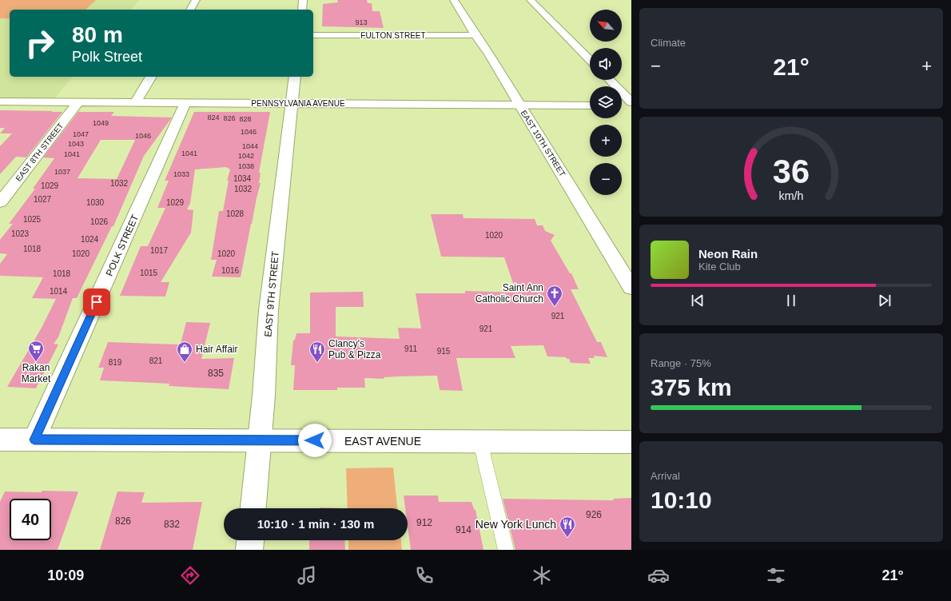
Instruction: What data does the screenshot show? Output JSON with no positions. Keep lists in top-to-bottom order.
{
  "streets": {
    "street": [
      "FULTON STREET",
      "PENNSYLVANIA AVENUE",
      "EAST 10TH STREET",
      "EAST 8TH STREET",
      "POLK STREET",
      "EAST 9TH STREET",
      "EAST AVENUE"
    ]
  },
  "crossings": [
    ["FULTON STREET", "EAST 10TH STREET"],
    ["PENNSYLVANIA AVENUE", "EAST 10TH STREET"],
    ["PENNSYLVANIA AVENUE", "EAST 8TH STREET"],
    ["PENNSYLVANIA AVENUE", "POLK STREET"],
    ["PENNSYLVANIA AVENUE", "EAST 9TH STREET"],
    ["POLK STREET", "EAST AVENUE"],
    ["EAST 9TH STREET", "EAST AVENUE"]
  ],
  "places": {
    "church": ["Saint Ann Catholic Church"],
    "supermarket": ["Rakan Market"],
    "shop": ["Hair Affair"],
    "restaurant": ["Clancy's Pub & Pizza", "New York Lunch"]
  },
  "house_numbers": [
    "913",
    "824",
    "826",
    "828",
    "1049",
    "1046",
    "1047",
    "1046",
    "1043",
    "1044",
    "1041",
    "1041",
    "1042",
    "1038",
    "1037",
    "1033",
    "1034",
    "1032",
    "1029",
    "1032",
    "1027",
    "1030",
    "1029",
    "1028",
    "1025",
    "1026",
    "1023",
    "1020",
    "1024",
    "1018",
    "1017",
    "1020",
    "1020",
    "1016",
    "1015",
    "1018",
    "1014",
    "921",
    "921",
    "911",
    "915",
    "821",
    "819",
    "835",
    "926",
    "826",
    "912",
    "832",
    "914"
  ],
  "north": "top left",
  "page": {
    "tile": [
      "Climate",
      ["Range · 75%", "375 km"],
      ["Arrival", "10:10"]
    ],
    "map_buttons": ["+", "−"],
    "turn": ["80 m", "Polk Street"],
    "heat": ["−", "21°", "+"],
    "song": ["Neon Rain", "Kite Club"],
    "limit": "40",
    "trip": "10:10 · 1 min · 130 m",
    "tabs": ["10:09", "21°"],
    "gauge": ["36", "km/h"]
  }
}
